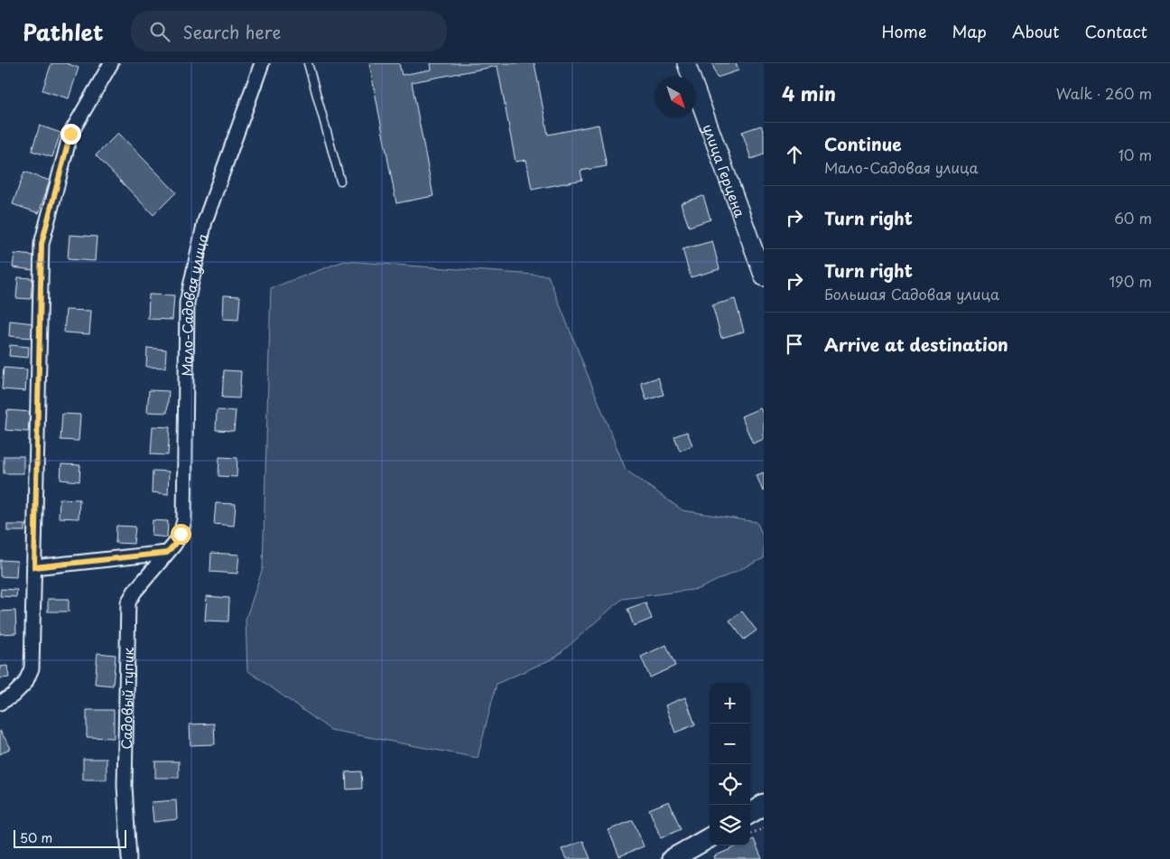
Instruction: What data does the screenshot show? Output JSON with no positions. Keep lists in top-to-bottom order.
{
  "streets": {
    "street": ["улица Герцена", "Мало-Садовая улица", "Садовый тупик"]
  },
  "crossings": [
    ["Мало-Садовая улица", "Садовый тупик"]
  ],
  "scale_bar": "50 m",
  "north": "bottom right",
  "page": {
    "header": "Pathlet",
    "search": "Search here",
    "nav": [
      "Home",
      "Map",
      "About",
      "Contact"
    ],
    "heading": ["4 min", "Walk · 260 m"],
    "list": [
      ["Continue", "Мало-Садовая улица", "10 m"],
      ["Turn right", "60 m"],
      ["Turn right", "Большая Садовая улица", "190 m"],
      "Arrive at destination"
    ],
    "map_buttons": ["+", "−"],
    "scale": "50 m"
  }
}
